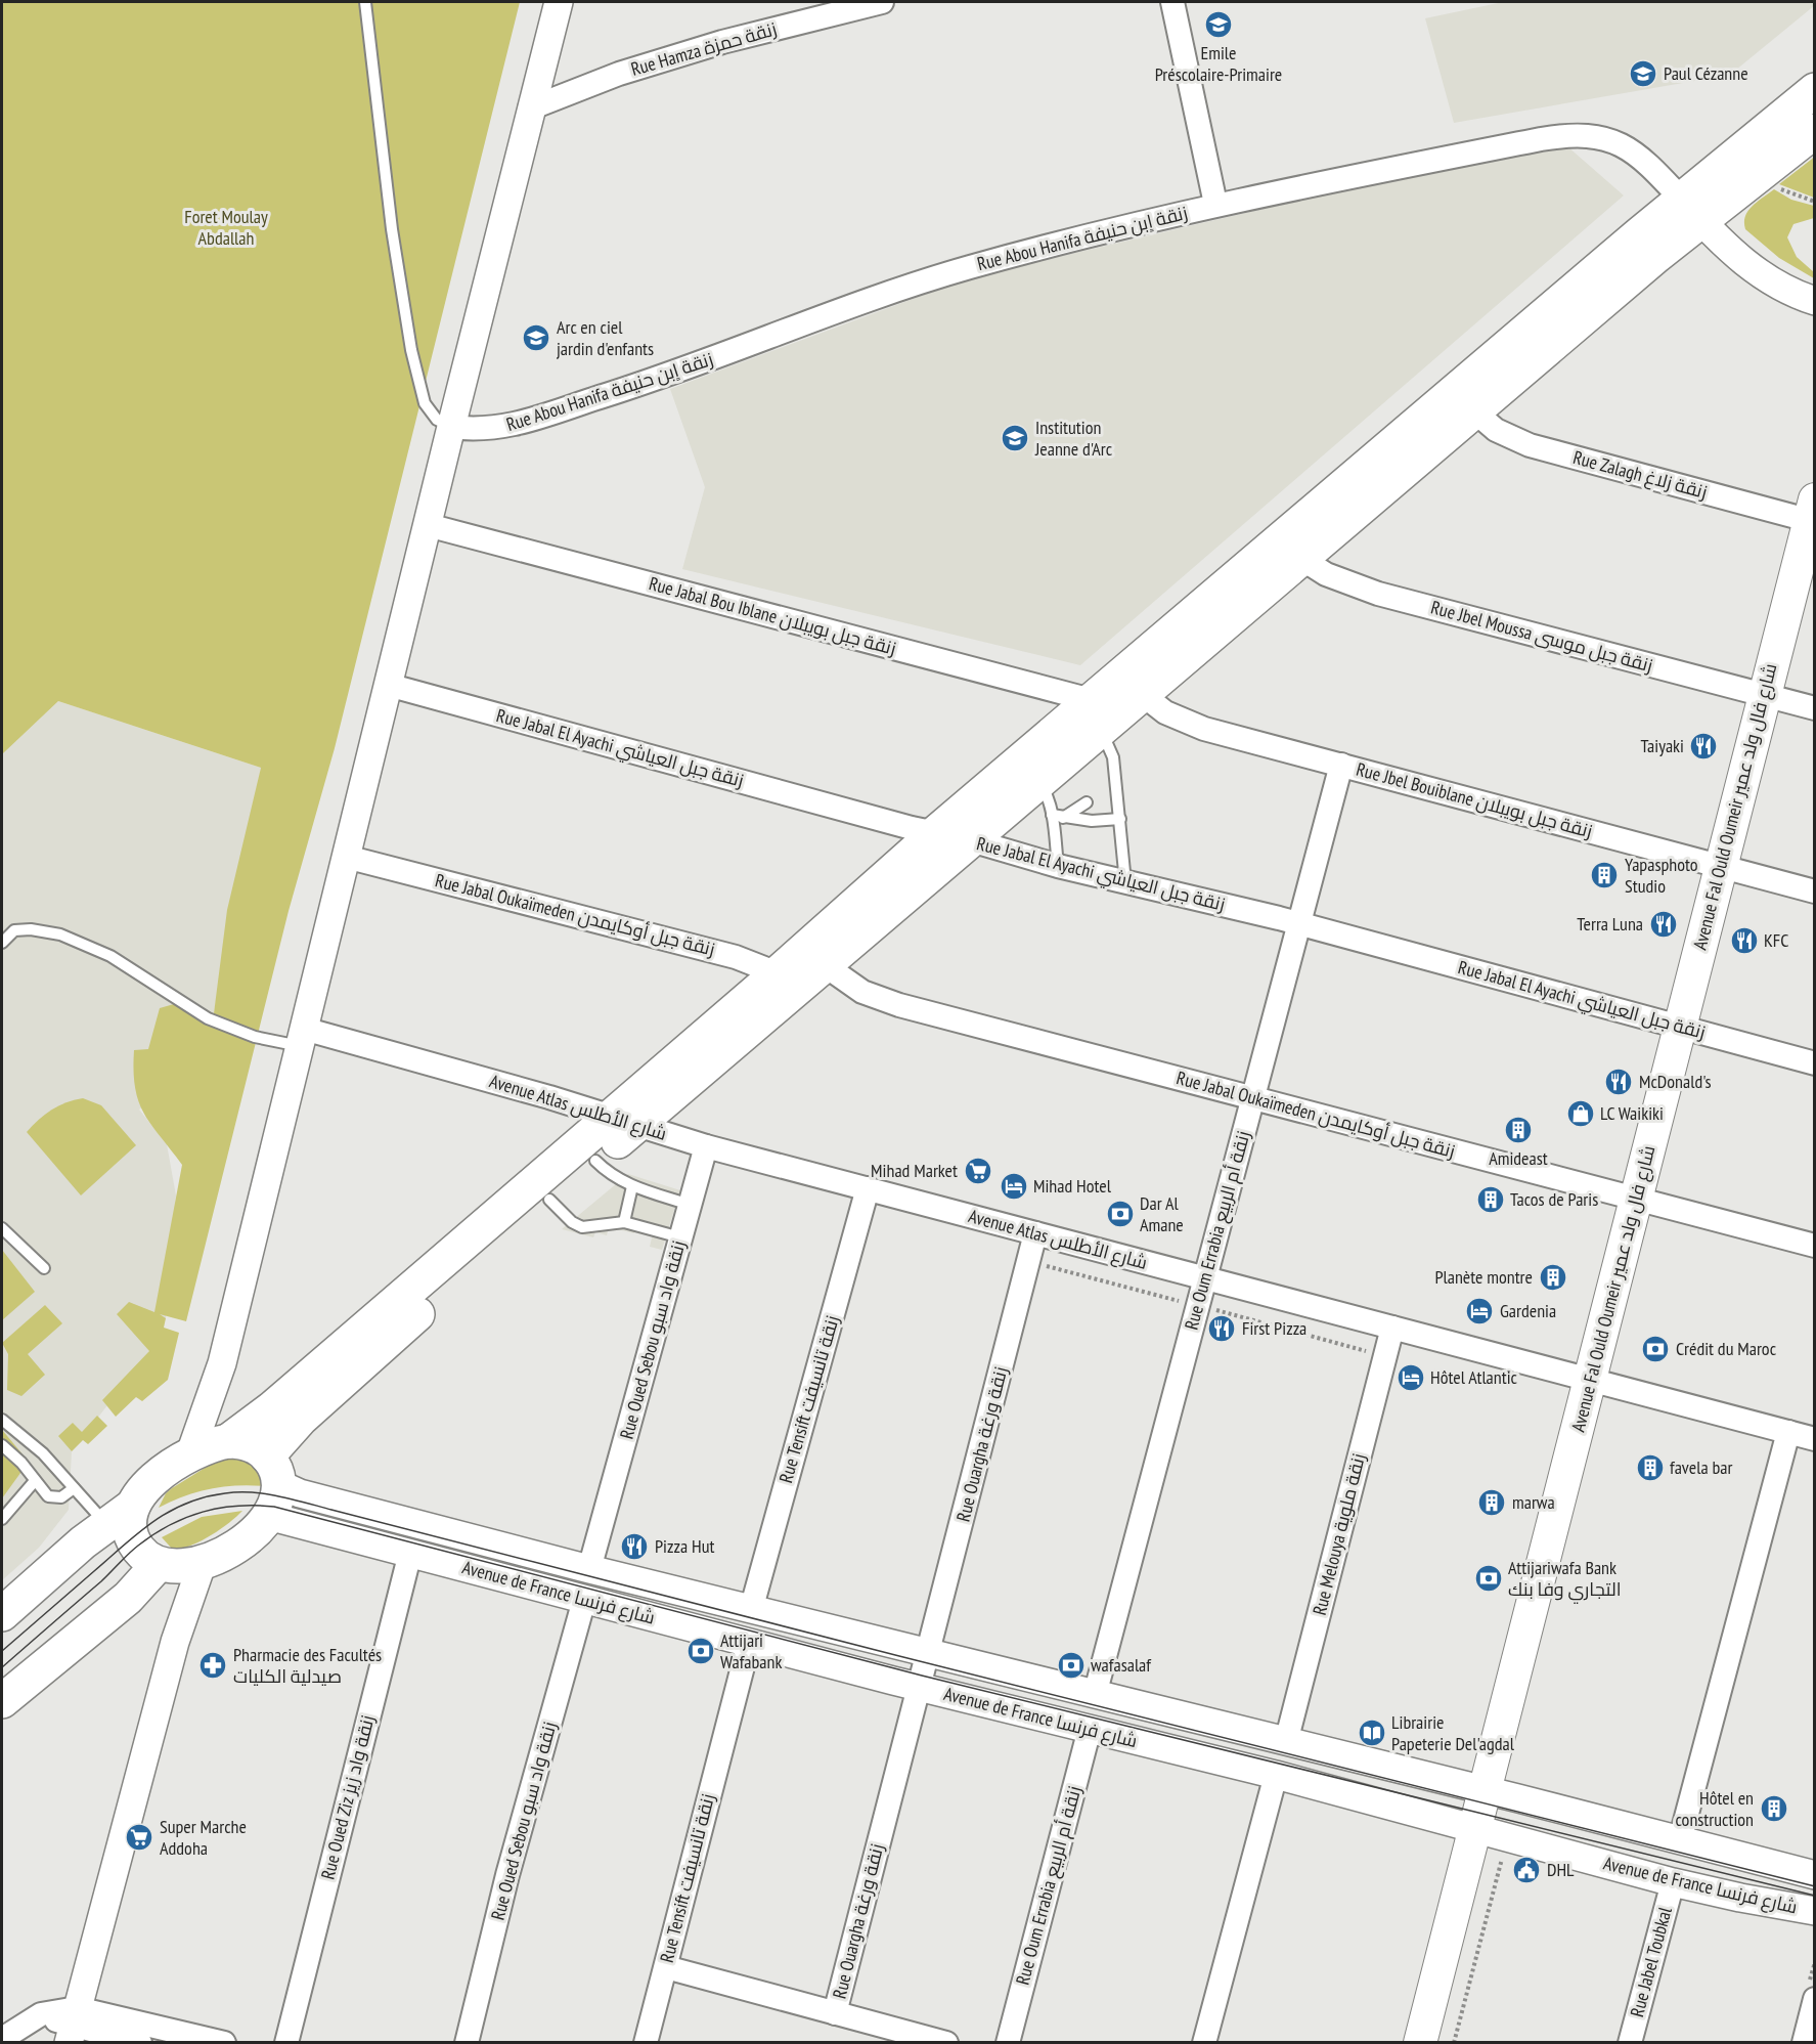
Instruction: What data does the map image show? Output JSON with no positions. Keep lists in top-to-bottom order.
{
  "streets": {
    "main road": ["Avenue Fal Ould Oumeir شارع فال ولد عمير"],
    "street": [
      "Rue Hamza زنقة حمزة",
      "Rue Abou Hanifa زنقة اٍبن حنيفة",
      "Rue Zalagh زنقة زلاغ",
      "Rue Jabal Bou Iblane زنقة جبل بويبلان",
      "Rue Jbel Moussa زنقة جبل موسى",
      "Rue Jabal El Ayachi زنقة جبل العياشي",
      "Rue Jbel Bouiblane زنقة جبل بويبلان",
      "Rue Jabal Oukaïmeden زنقة جبل أوكايمدن",
      "Avenue Atlas شارع الأطلس",
      "Rue Oum Errabia زنقة أم الربيع",
      "Rue Oued Sebou زنقة واد سبو",
      "Rue Tensift زنقة تانسيفت",
      "Rue Ouargha زنقة ورغة",
      "Rue Melouya زنقة ملوية",
      "Avenue de France شارع فرنسا",
      "Rue Oued Ziz زنقة واد زيز",
      "Rue Jabel Toubkal"
    ]
  },
  "crossings": [
    ["Rue Zalagh زنقة زلاغ", "Avenue Fal Ould Oumeir شارع فال ولد عمير"],
    ["Rue Jbel Moussa زنقة جبل موسى", "Avenue Fal Ould Oumeir شارع فال ولد عمير"],
    ["Rue Jabal El Ayachi زنقة جبل العياشي", "Avenue Fal Ould Oumeir شارع فال ولد عمير"],
    ["Rue Jabal El Ayachi زنقة جبل العياشي", "Rue Oum Errabia زنقة أم الربيع"],
    ["Rue Jbel Bouiblane زنقة جبل بويبلان", "Avenue Fal Ould Oumeir شارع فال ولد عمير"],
    ["Rue Jbel Bouiblane زنقة جبل بويبلان", "Rue Oum Errabia زنقة أم الربيع"],
    ["Avenue Fal Ould Oumeir شارع فال ولد عمير", "Rue Jabal Oukaïmeden زنقة جبل أوكايمدن"],
    ["Avenue Fal Ould Oumeir شارع فال ولد عمير", "Avenue Atlas شارع الأطلس"],
    ["Avenue Fal Ould Oumeir شارع فال ولد عمير", "Avenue de France شارع فرنسا"],
    ["Rue Jabal Oukaïmeden زنقة جبل أوكايمدن", "Rue Oum Errabia زنقة أم الربيع"],
    ["Avenue Atlas شارع الأطلس", "Rue Oum Errabia زنقة أم الربيع"],
    ["Avenue Atlas شارع الأطلس", "Rue Oued Sebou زنقة واد سبو"],
    ["Avenue Atlas شارع الأطلس", "Rue Tensift زنقة تانسيفت"],
    ["Avenue Atlas شارع الأطلس", "Rue Ouargha زنقة ورغة"],
    ["Avenue Atlas شارع الأطلس", "Rue Melouya زنقة ملوية"],
    ["Rue Oum Errabia زنقة أم الربيع", "Avenue de France شارع فرنسا"],
    ["Rue Oued Sebou زنقة واد سبو", "Avenue de France شارع فرنسا"],
    ["Rue Tensift زنقة تانسيفت", "Avenue de France شارع فرنسا"],
    ["Rue Ouargha زنقة ورغة", "Avenue de France شارع فرنسا"],
    ["Rue Melouya زنقة ملوية", "Avenue de France شارع فرنسا"],
    ["Avenue de France شارع فرنسا", "Rue Oued Ziz زنقة واد زيز"],
    ["Avenue de France شارع فرنسا", "Rue Jabel Toubkal"]
  ],
  "parks": ["Foret Moulay Abdallah"],
  "places": {
    "school or university": [
      "Emile Préscolaire-Primaire",
      "Paul Cézanne",
      "Arc en ciel jardin d'enfants",
      "Institution Jeanne d'Arc"
    ],
    "restaurant": [
      "Taiyaki",
      "Terra Luna",
      "KFC",
      "McDonald's",
      "First Pizza",
      "Pizza Hut"
    ],
    "building": [
      "Yapasphoto Studio",
      "Amideast",
      "Tacos de Paris",
      "Planète montre",
      "favela bar",
      "marwa",
      "Hôtel en construction"
    ],
    "shop": ["LC Waikiki"],
    "supermarket": ["Mihad Market", "Super Marche Addoha"],
    "hotel": ["Mihad Hotel", "Gardenia", "Hôtel Atlantic"],
    "bank": [
      "Dar Al Amane",
      "Crédit du Maroc",
      "Attijariwafa Bank التجاري وفا بنك",
      "Attijari Wafabank",
      "wafasalaf"
    ],
    "pharmacy": ["Pharmacie des Facultés صيدلية الكليات"],
    "library": ["Librairie Papeterie Del'agdal"],
    "public building": ["DHL"]
  }
}
